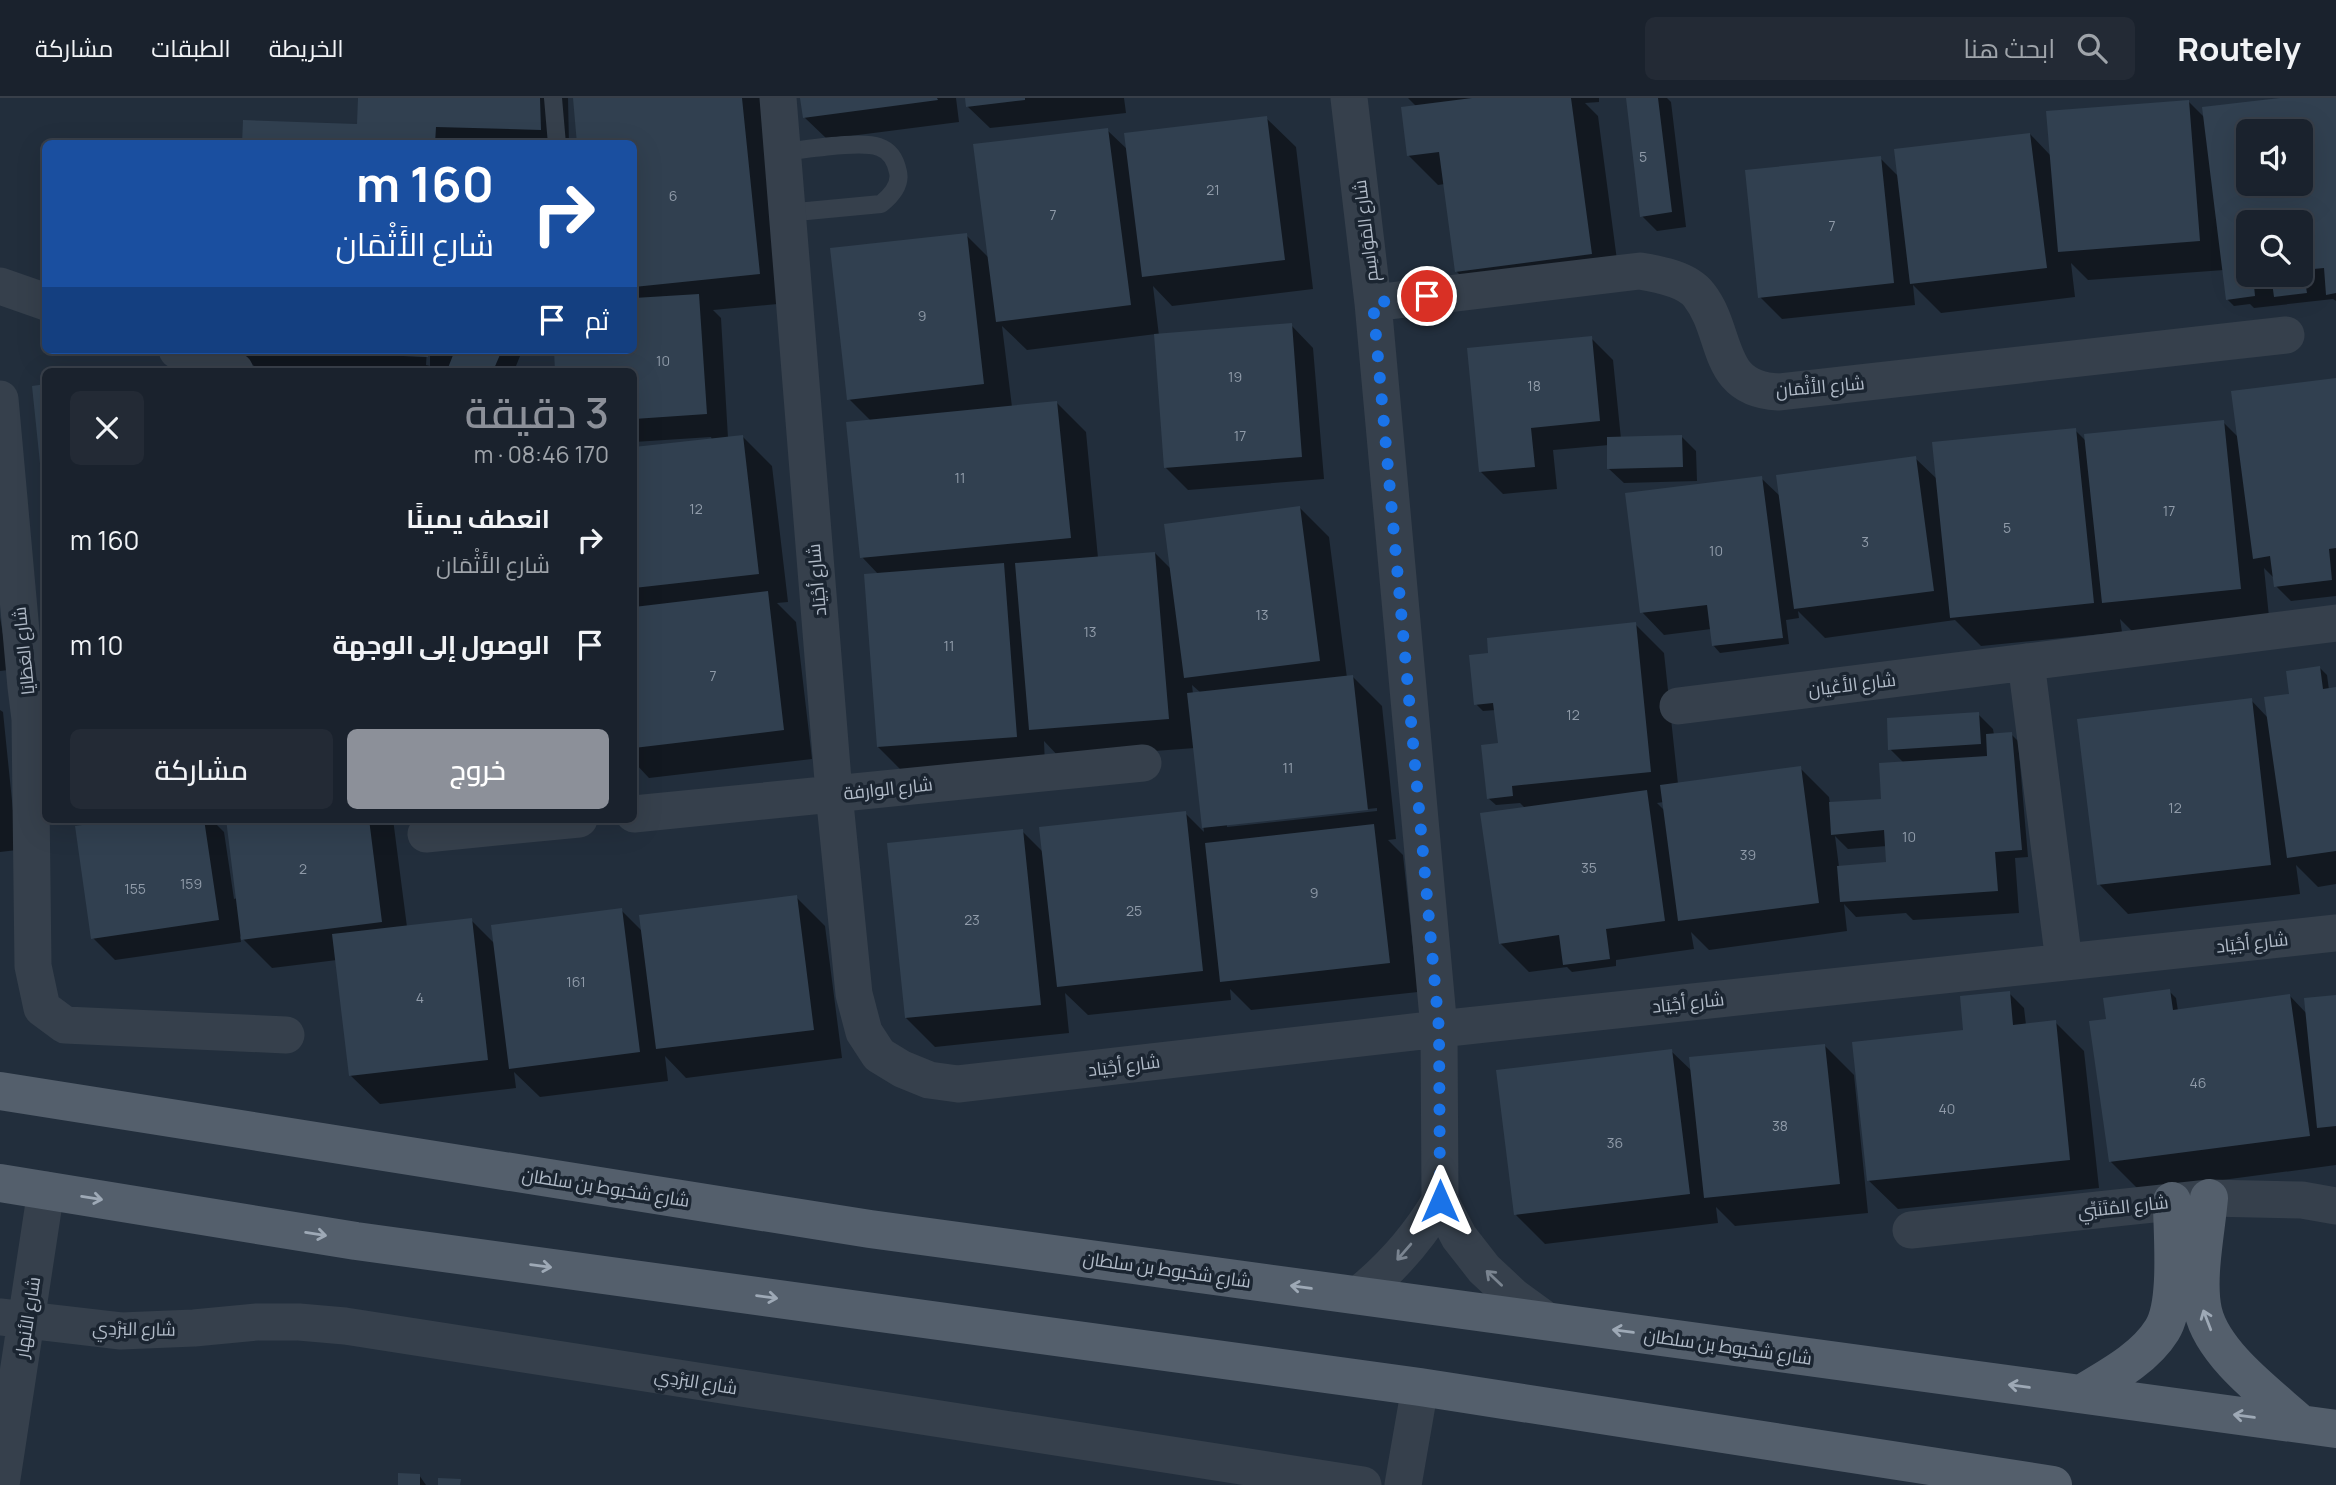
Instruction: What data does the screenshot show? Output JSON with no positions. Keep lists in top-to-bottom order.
{
  "streets": {
    "main road": ["شارع شخبوط بن سلطان"],
    "street": [
      "شارع المَوَاسِم",
      "شارع الأَثْمَان",
      "شارع أجْيَاد",
      "شارع العَطَايَا",
      "شارع الأَعْيان",
      "شارع الوارفة",
      "شارع المُتَنَبِّي",
      "شارع الأنهار",
      "شارع البَرْدِي"
    ]
  },
  "crossings": [
    ["شارع المَوَاسِم", "شارع الأَثْمَان"],
    ["شارع المَوَاسِم", "شارع أجْيَاد"],
    ["شارع المَوَاسِم", "شارع شخبوط بن سلطان"],
    ["شارع أجْيَاد", "شارع الوارفة"],
    ["شارع الأنهار", "شارع البَرْدِي"]
  ],
  "house_numbers": [
    "5",
    "21",
    "6",
    "7",
    "7",
    "9",
    "10",
    "19",
    "18",
    "17",
    "11",
    "12",
    "17",
    "5",
    "3",
    "10",
    "13",
    "13",
    "11",
    "7",
    "12",
    "11",
    "12",
    "10",
    "39",
    "35",
    "2",
    "159",
    "155",
    "9",
    "25",
    "23",
    "161",
    "4",
    "46",
    "40",
    "38",
    "36"
  ],
  "page": {
    "header": "Routely",
    "search": "ابحث هنا",
    "nav": ["الخريطة", "الطبقات", "مشاركة"],
    "turn": ["160 m", "شارع الأَثْمَان"],
    "then": "ثم",
    "heading": ["3 دقيقة", "170 m · 08:46"],
    "list": [
      {
        "name": "انعطف يمينًا",
        "note": "شارع الأَثْمَان",
        "value": "160 m"
      },
      {
        "name": "الوصول إلى الوجهة",
        "value": "10 m"
      }
    ],
    "buttons": ["خروج", "مشاركة"]
  }
}
